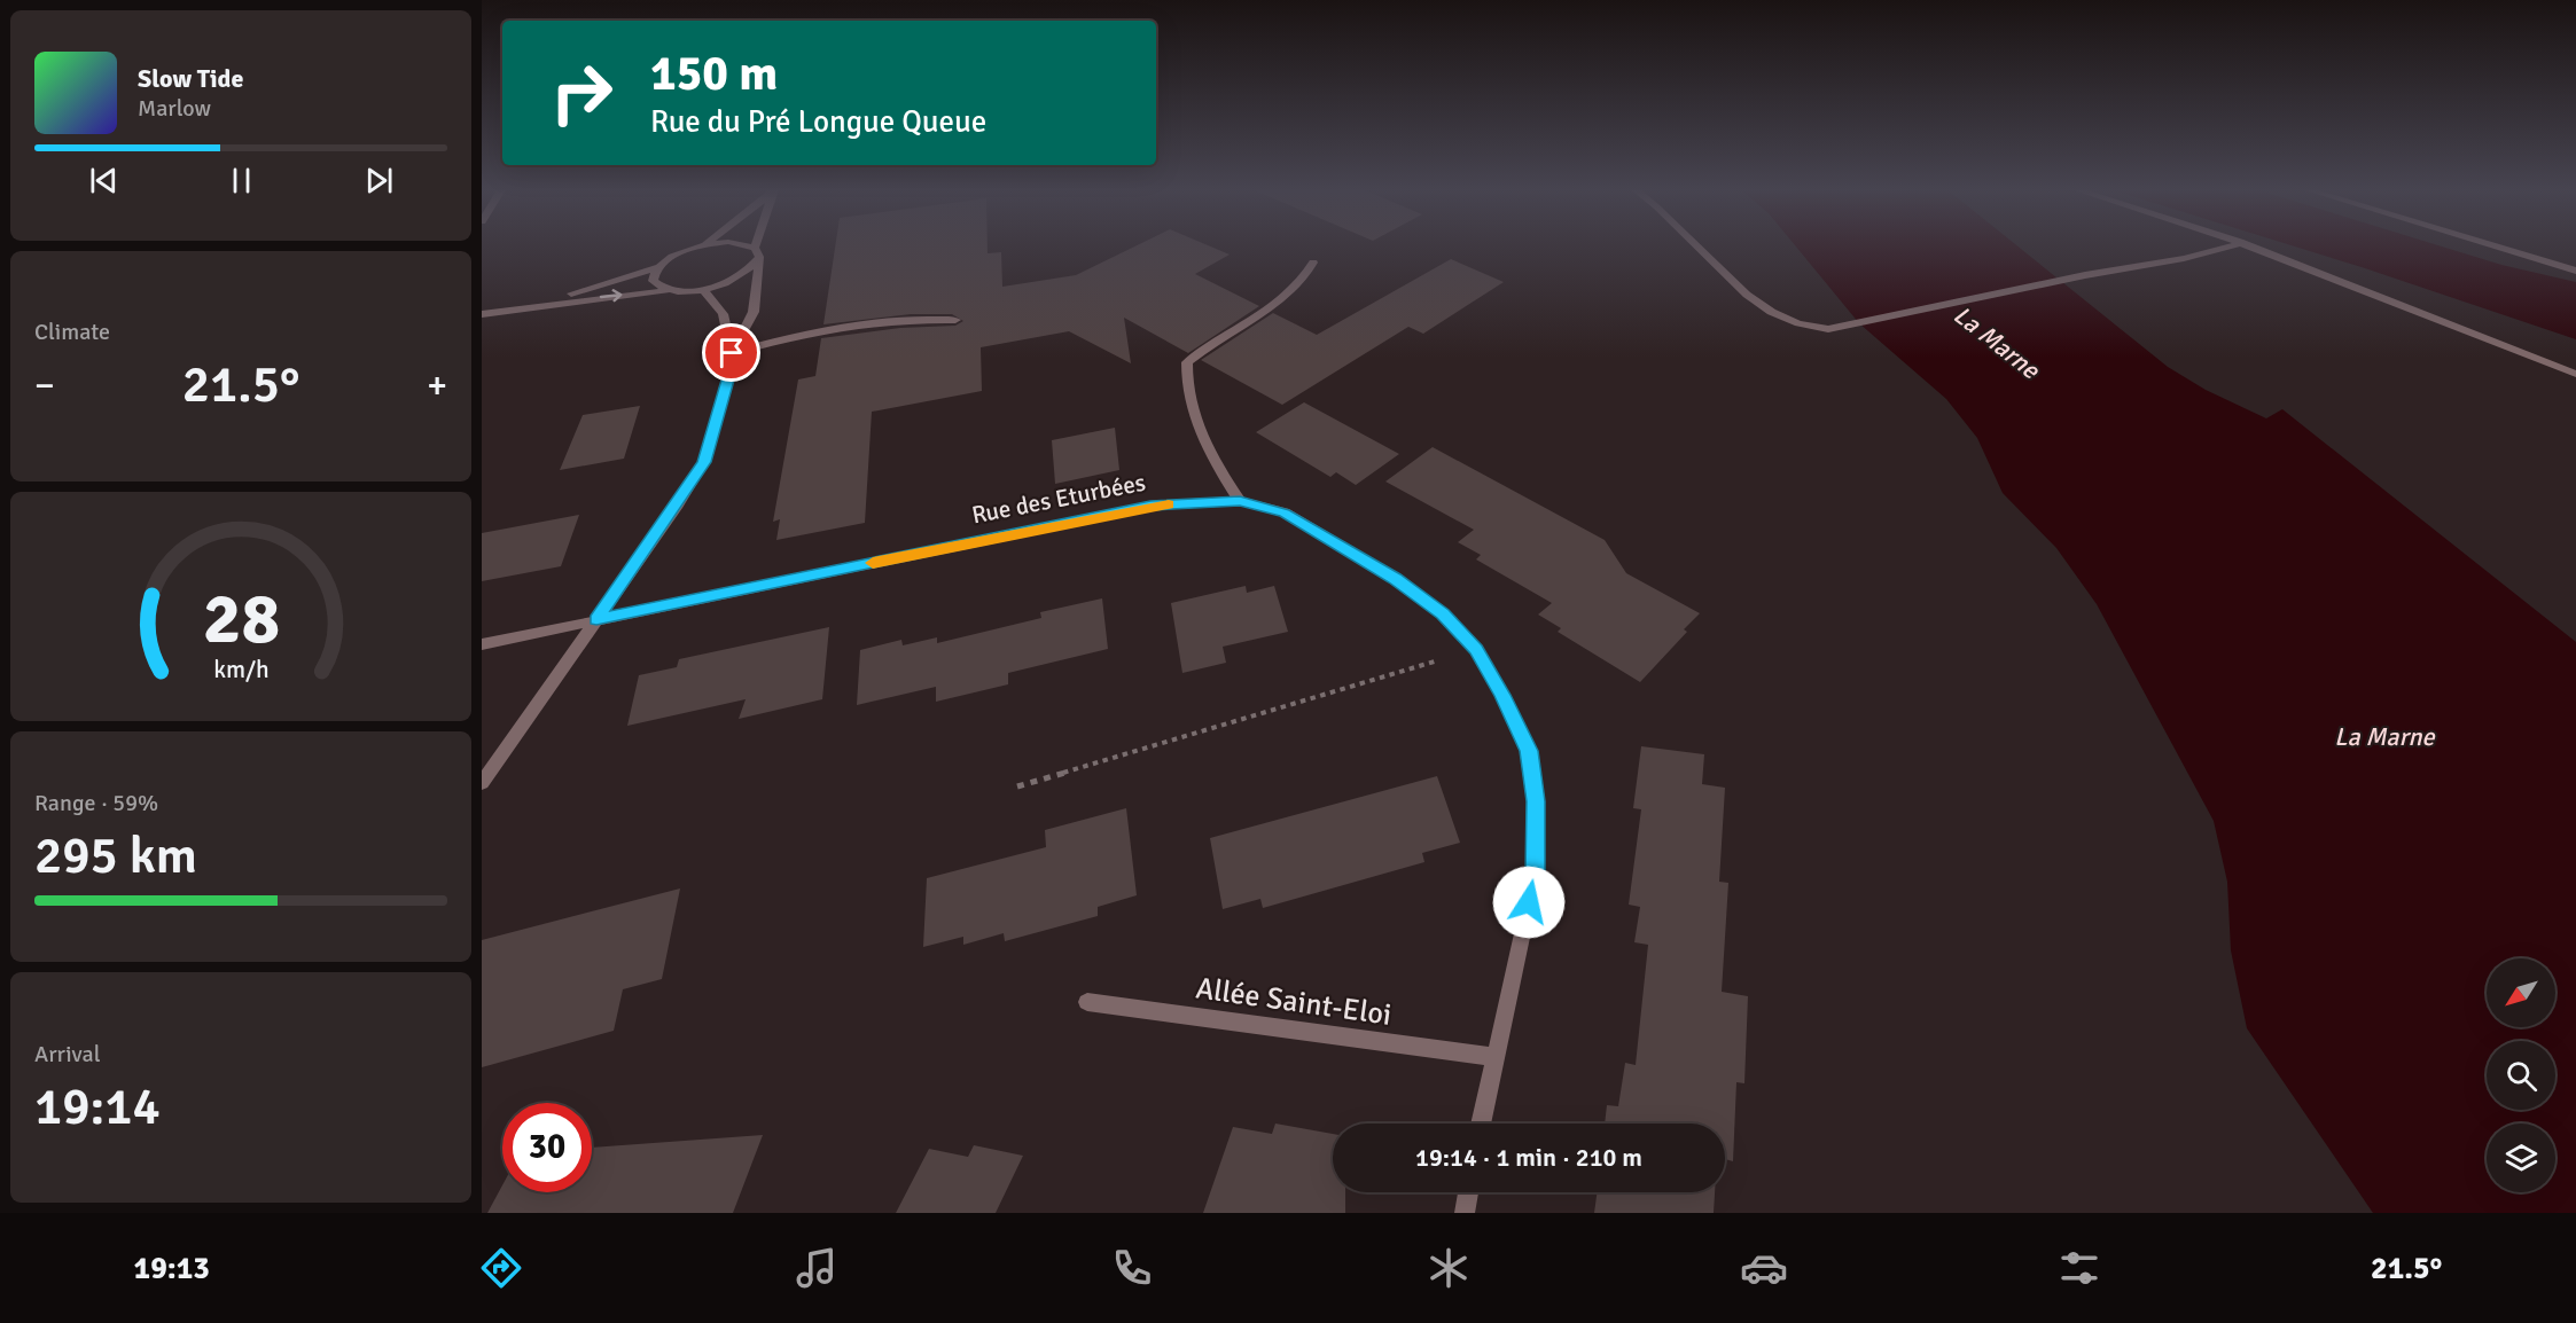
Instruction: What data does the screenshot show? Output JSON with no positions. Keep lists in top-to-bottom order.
{
  "streets": {
    "street": ["Rue des Eturbées", "Allée Saint-Eloi"]
  },
  "crossings": [
    ["Rue des Eturbées", "Allée Saint-Eloi"]
  ],
  "water": ["La Marne"],
  "north": "bottom left",
  "page": {
    "turn": ["150 m", "Rue du Pré Longue Queue"],
    "song": ["Slow Tide", "Marlow"],
    "tile": [
      "Climate",
      ["Range · 59%", "295 km"],
      ["Arrival", "19:14"]
    ],
    "heat": ["−", "21.5°", "+"],
    "limit": "30",
    "trip": "19:14 · 1 min · 210 m",
    "tabs": ["19:13", "21.5°"],
    "gauge": ["28", "km/h"]
  }
}
